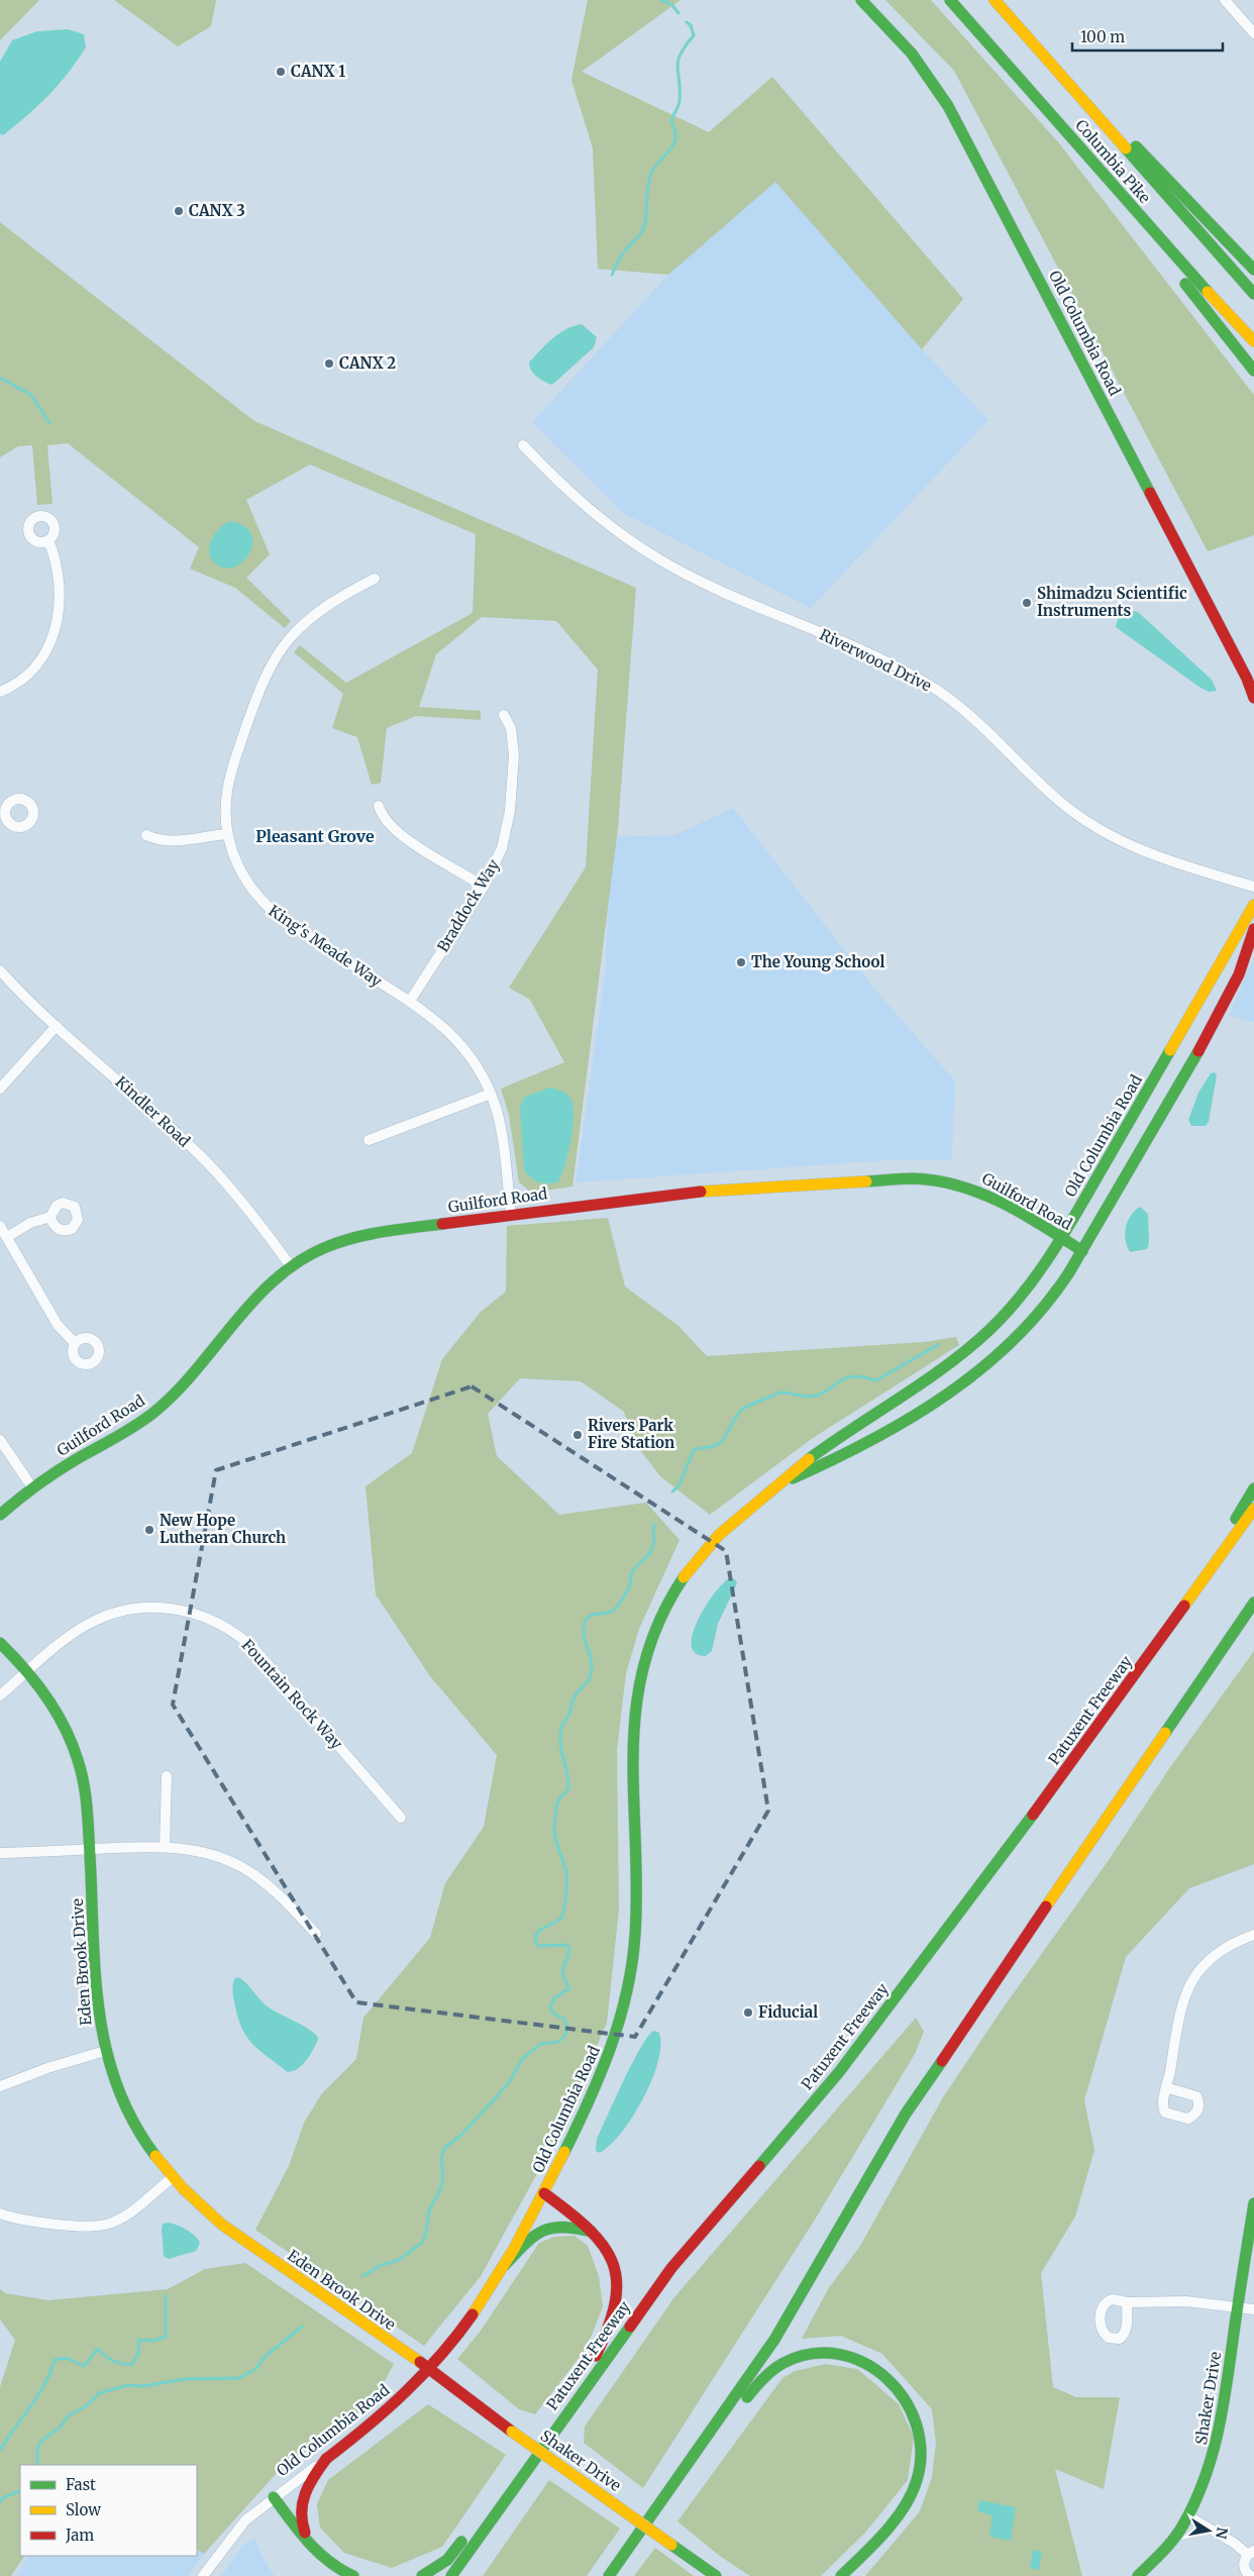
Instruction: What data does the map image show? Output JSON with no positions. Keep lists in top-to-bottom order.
{
  "streets": {
    "main road": [
      "Columbia Pike",
      "Old Columbia Road",
      "Guilford Road",
      "Patuxent Freeway",
      "Eden Brook Drive",
      "Shaker Drive"
    ],
    "street": [
      "Riverwood Drive",
      "Braddock Way",
      "King's Meade Way",
      "Kindler Road",
      "Fountain Rock Way"
    ]
  },
  "crossings": [
    ["Old Columbia Road", "Guilford Road"],
    ["Old Columbia Road", "Eden Brook Drive"],
    ["Old Columbia Road", "Shaker Drive"],
    ["Braddock Way", "King's Meade Way"],
    ["King's Meade Way", "Guilford Road"],
    ["Kindler Road", "Guilford Road"],
    ["Fountain Rock Way", "Eden Brook Drive"],
    ["Eden Brook Drive", "Shaker Drive"]
  ],
  "districts": ["Pleasant Grove"],
  "places": [
    "CANX 1",
    "CANX 3",
    "CANX 2",
    "Shimadzu Scientific Instruments",
    "The Young School",
    "Rivers Park Fire Station",
    "New Hope Lutheran Church",
    "Fiducial"
  ],
  "legend": ["Fast", "Slow", "Jam"],
  "scale_bar": "100 m",
  "north": "right"
}
